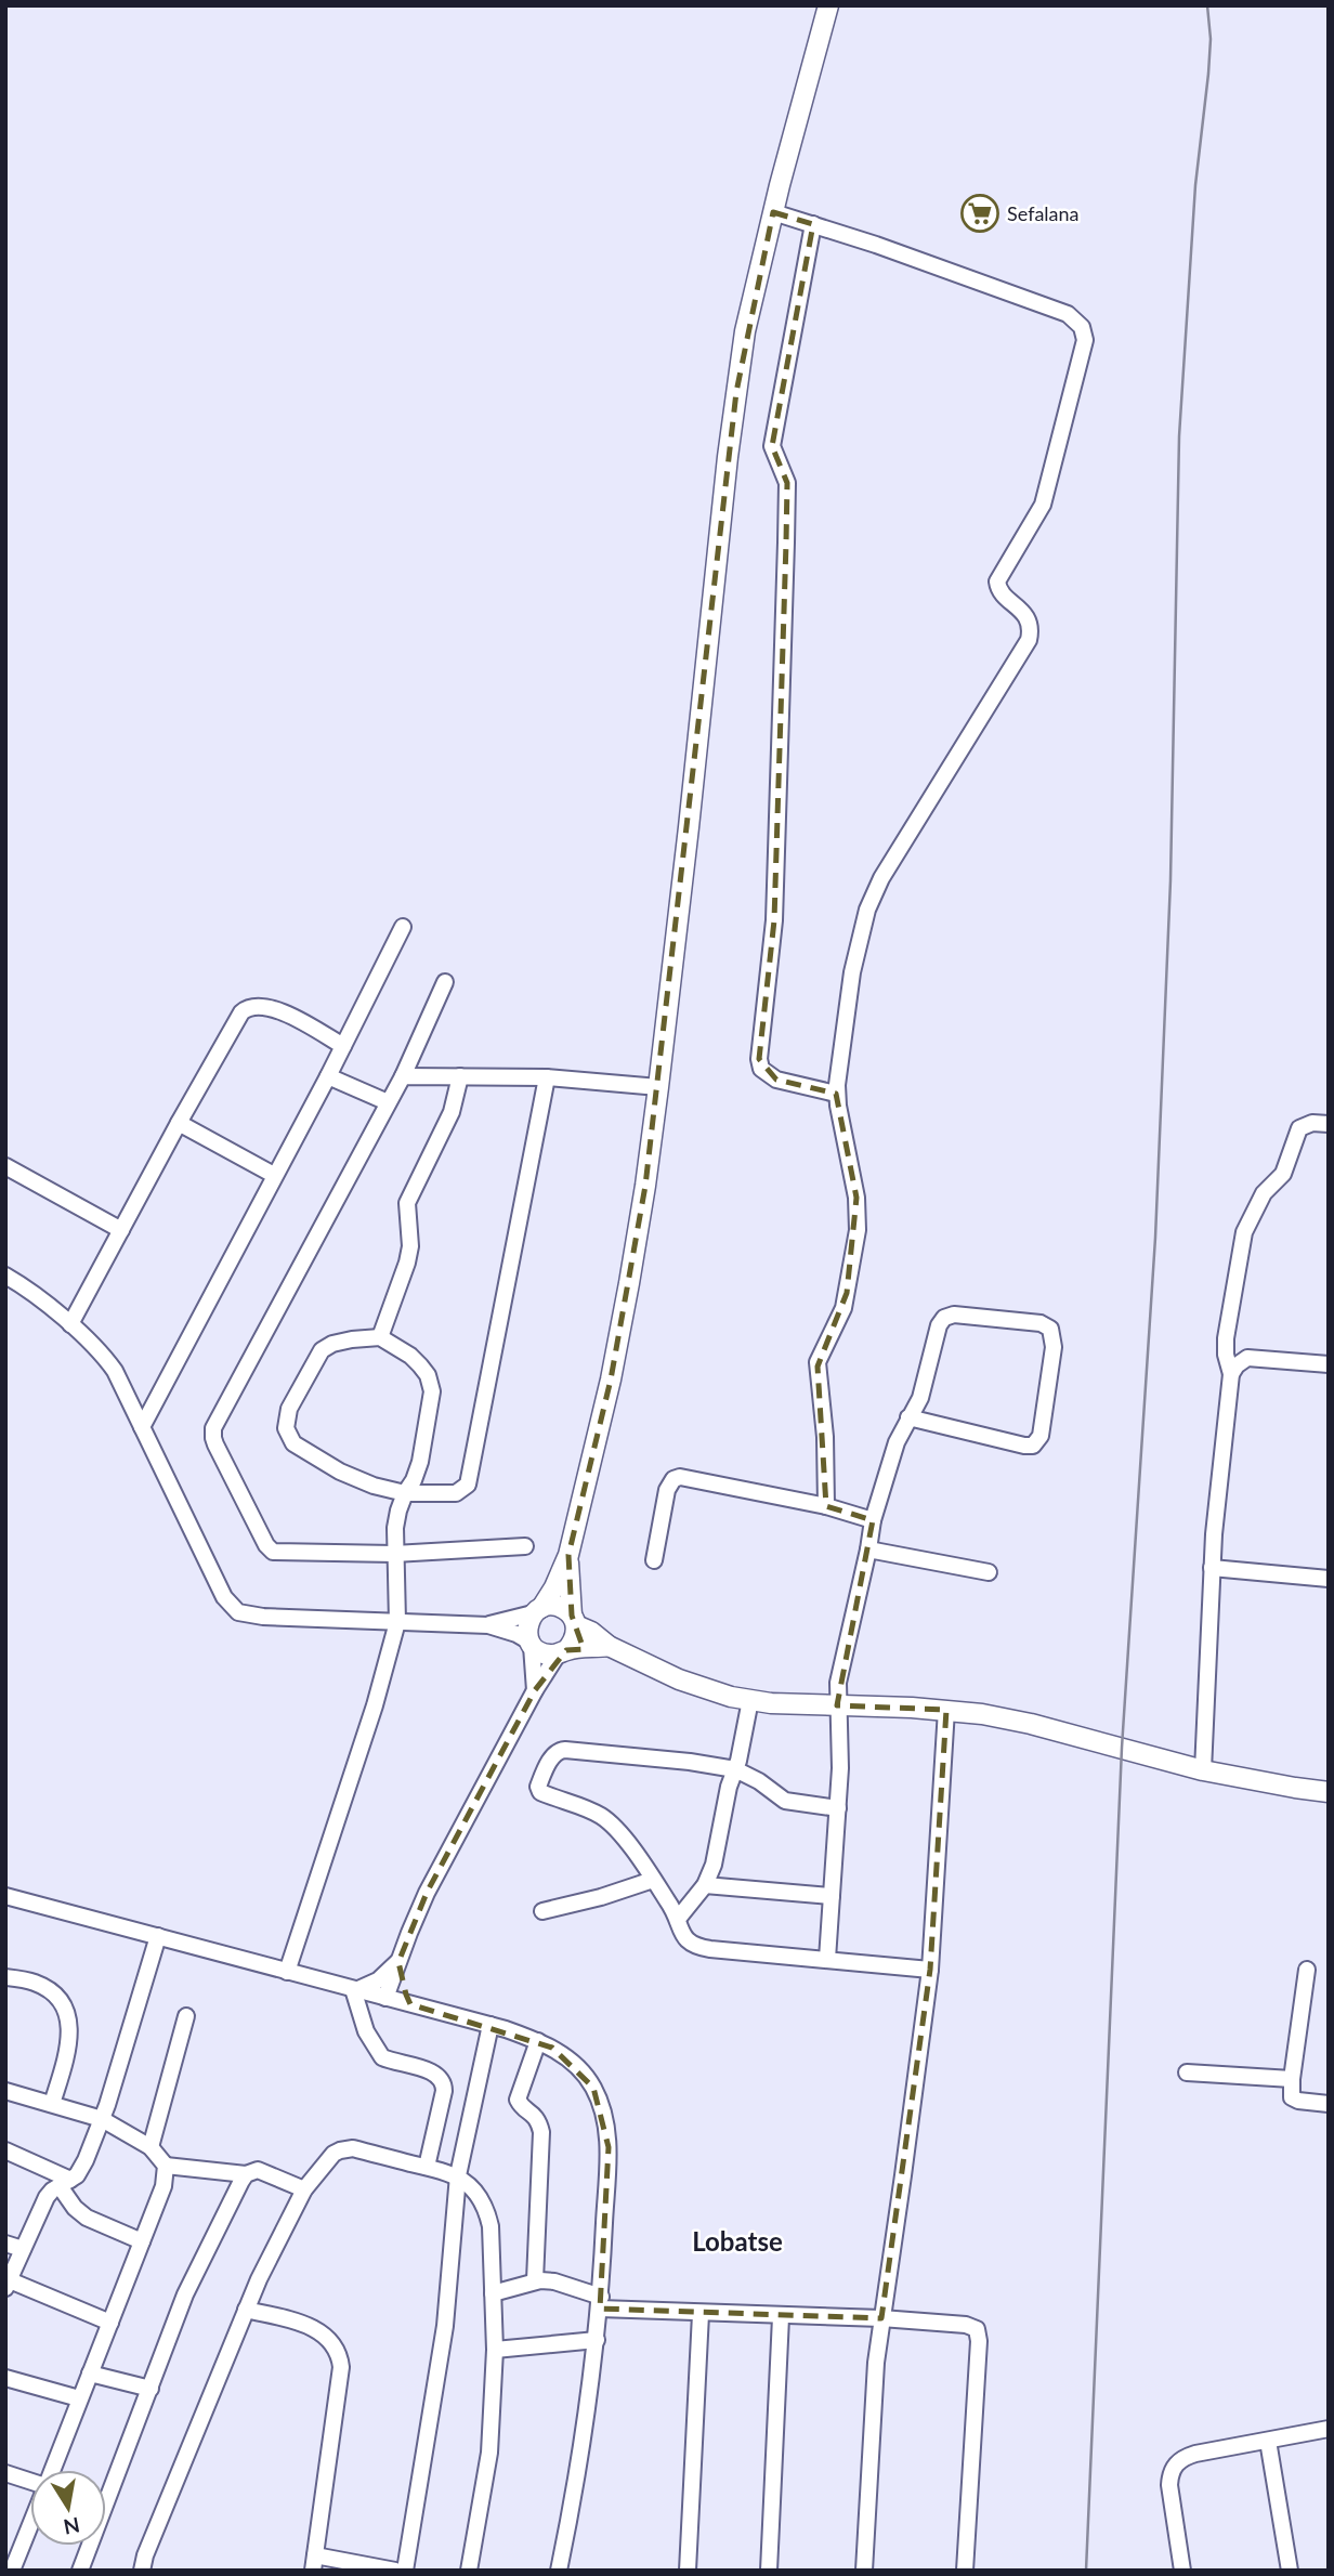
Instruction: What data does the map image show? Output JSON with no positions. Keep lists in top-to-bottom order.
{
  "districts": ["Lobatse"],
  "places": {
    "supermarket": ["Sefalana"]
  },
  "north": "bottom"
}
